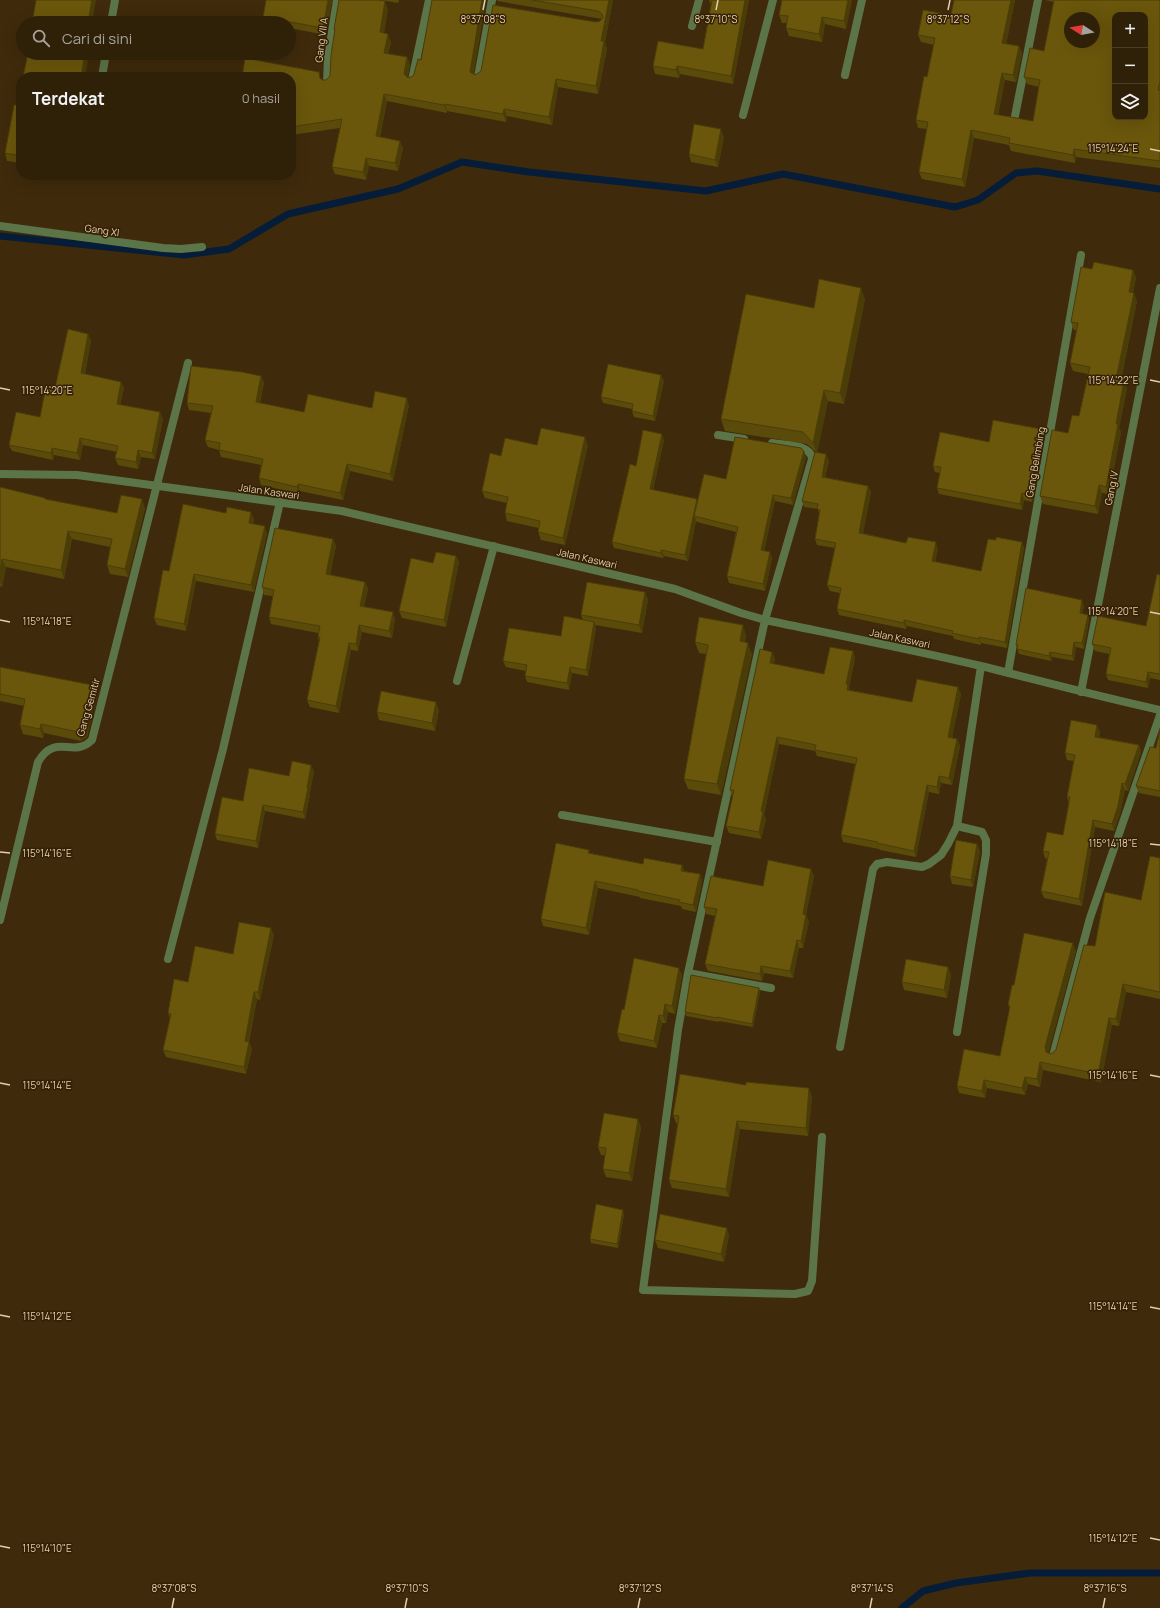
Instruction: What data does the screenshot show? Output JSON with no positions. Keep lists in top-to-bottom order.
{
  "streets": {
    "street": [
      "Gang VII A",
      "Gang XI",
      "Gang Belimbing",
      "Gang IV",
      "Jalan Kaswari",
      "Gang Gemitir"
    ]
  },
  "crossings": [
    ["Gang Belimbing", "Jalan Kaswari"],
    ["Gang IV", "Jalan Kaswari"],
    ["Jalan Kaswari", "Gang Gemitir"]
  ],
  "north": "left",
  "page": {
    "map_buttons": ["+", "−"],
    "search": "Cari di sini",
    "heading": ["Terdekat", "0 hasil"]
  },
  "coordinates": [
    "8°37'08\"S",
    "8°37'10\"S",
    "8°37'12\"S",
    "115°14'24\"E",
    "115°14'22\"E",
    "115°14'20\"E",
    "115°14'18\"E",
    "115°14'16\"E",
    "115°14'14\"E",
    "115°14'12\"E",
    "115°14'10\"E",
    "8°37'14\"S",
    "8°37'16\"S"
  ]
}
